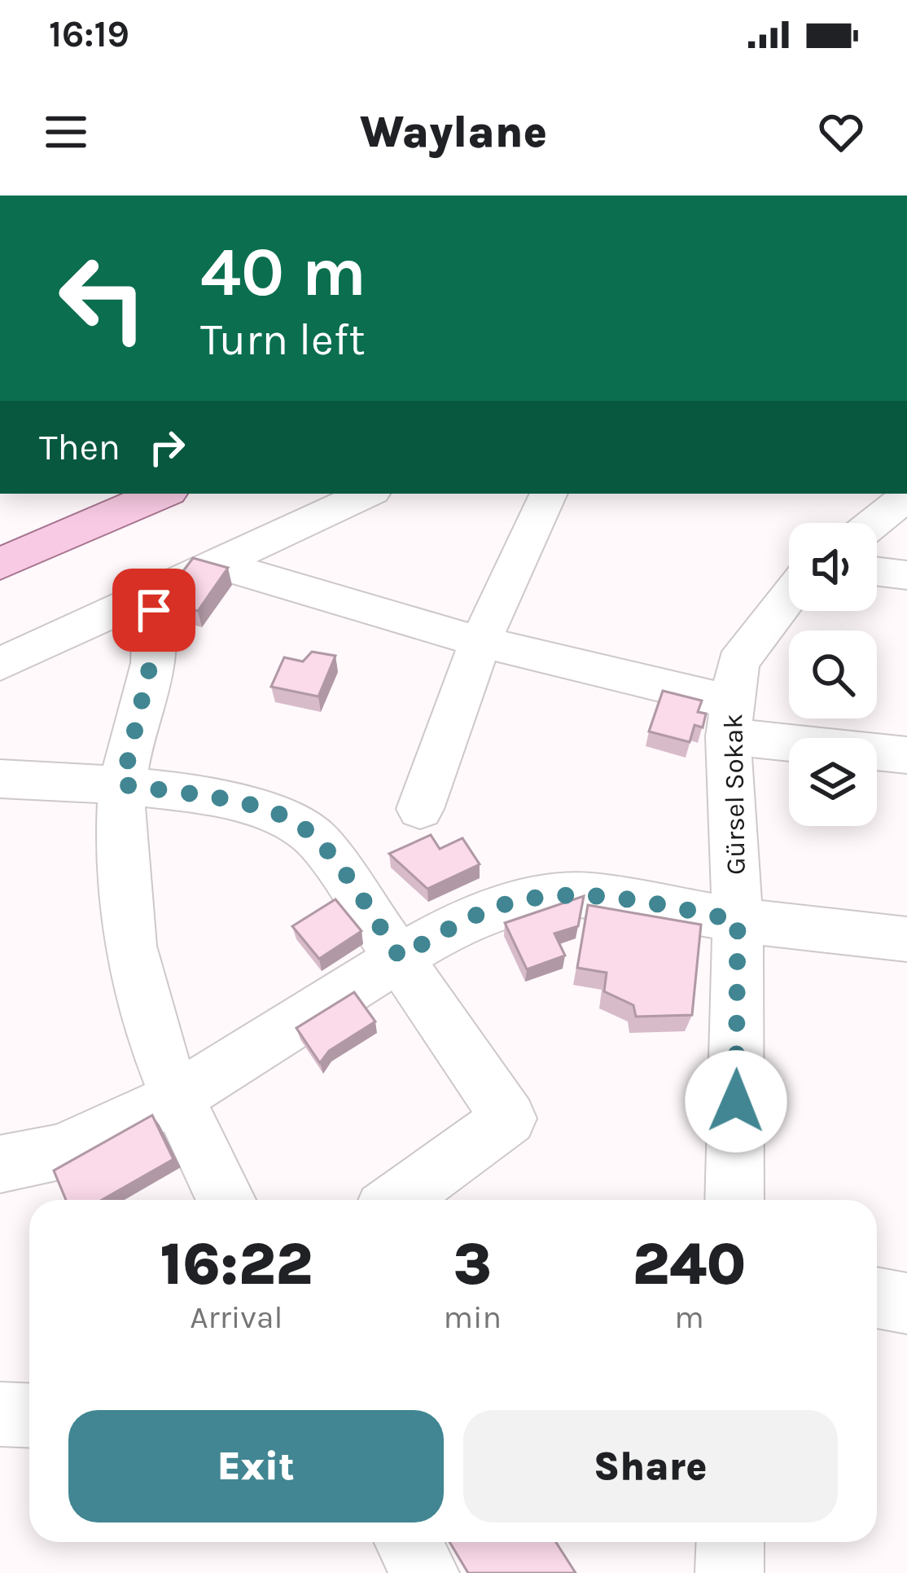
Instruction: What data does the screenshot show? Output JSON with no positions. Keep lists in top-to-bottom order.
{
  "streets": {
    "street": ["Gürsel Sokak"]
  },
  "page": {
    "status": "16:19",
    "header": "Waylane",
    "turn": ["40 m", "Turn left"],
    "then": "Then",
    "eta": [
      "16:22",
      "Arrival",
      "3",
      "min",
      "240",
      "m"
    ],
    "buttons": ["Exit", "Share"]
  }
}
